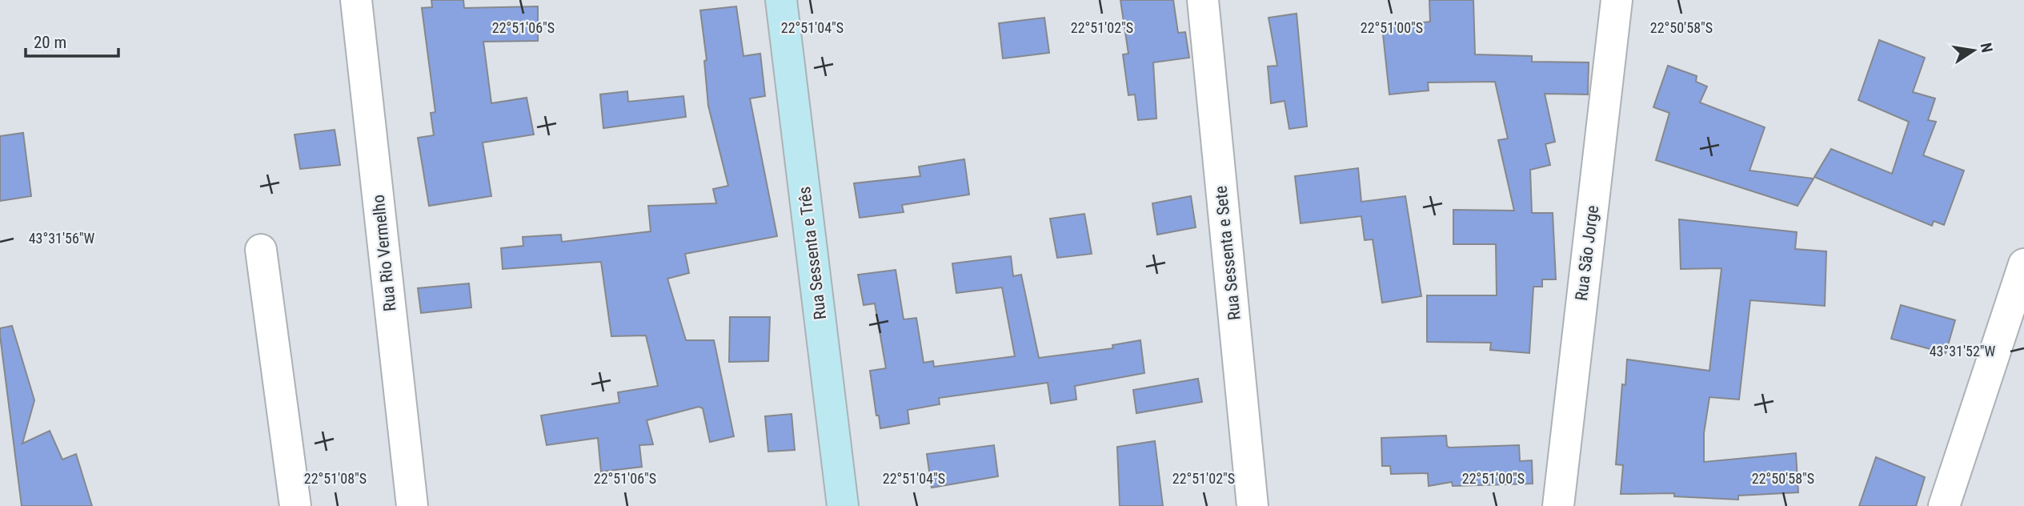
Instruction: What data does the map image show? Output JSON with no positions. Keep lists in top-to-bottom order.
{
  "streets": {
    "street": [
      "Rua Rio Vermelho",
      "Rua Sessenta e Três",
      "Rua Sessenta e Sete",
      "Rua São Jorge"
    ]
  },
  "scale_bar": "20 m",
  "north": "right",
  "coordinates": [
    "22°51'06\"S",
    "22°51'04\"S",
    "22°51'02\"S",
    "22°51'00\"S",
    "22°50'58\"S",
    "43°31'56\"W",
    "43°31'52\"W",
    "22°51'08\"S"
  ]
}
